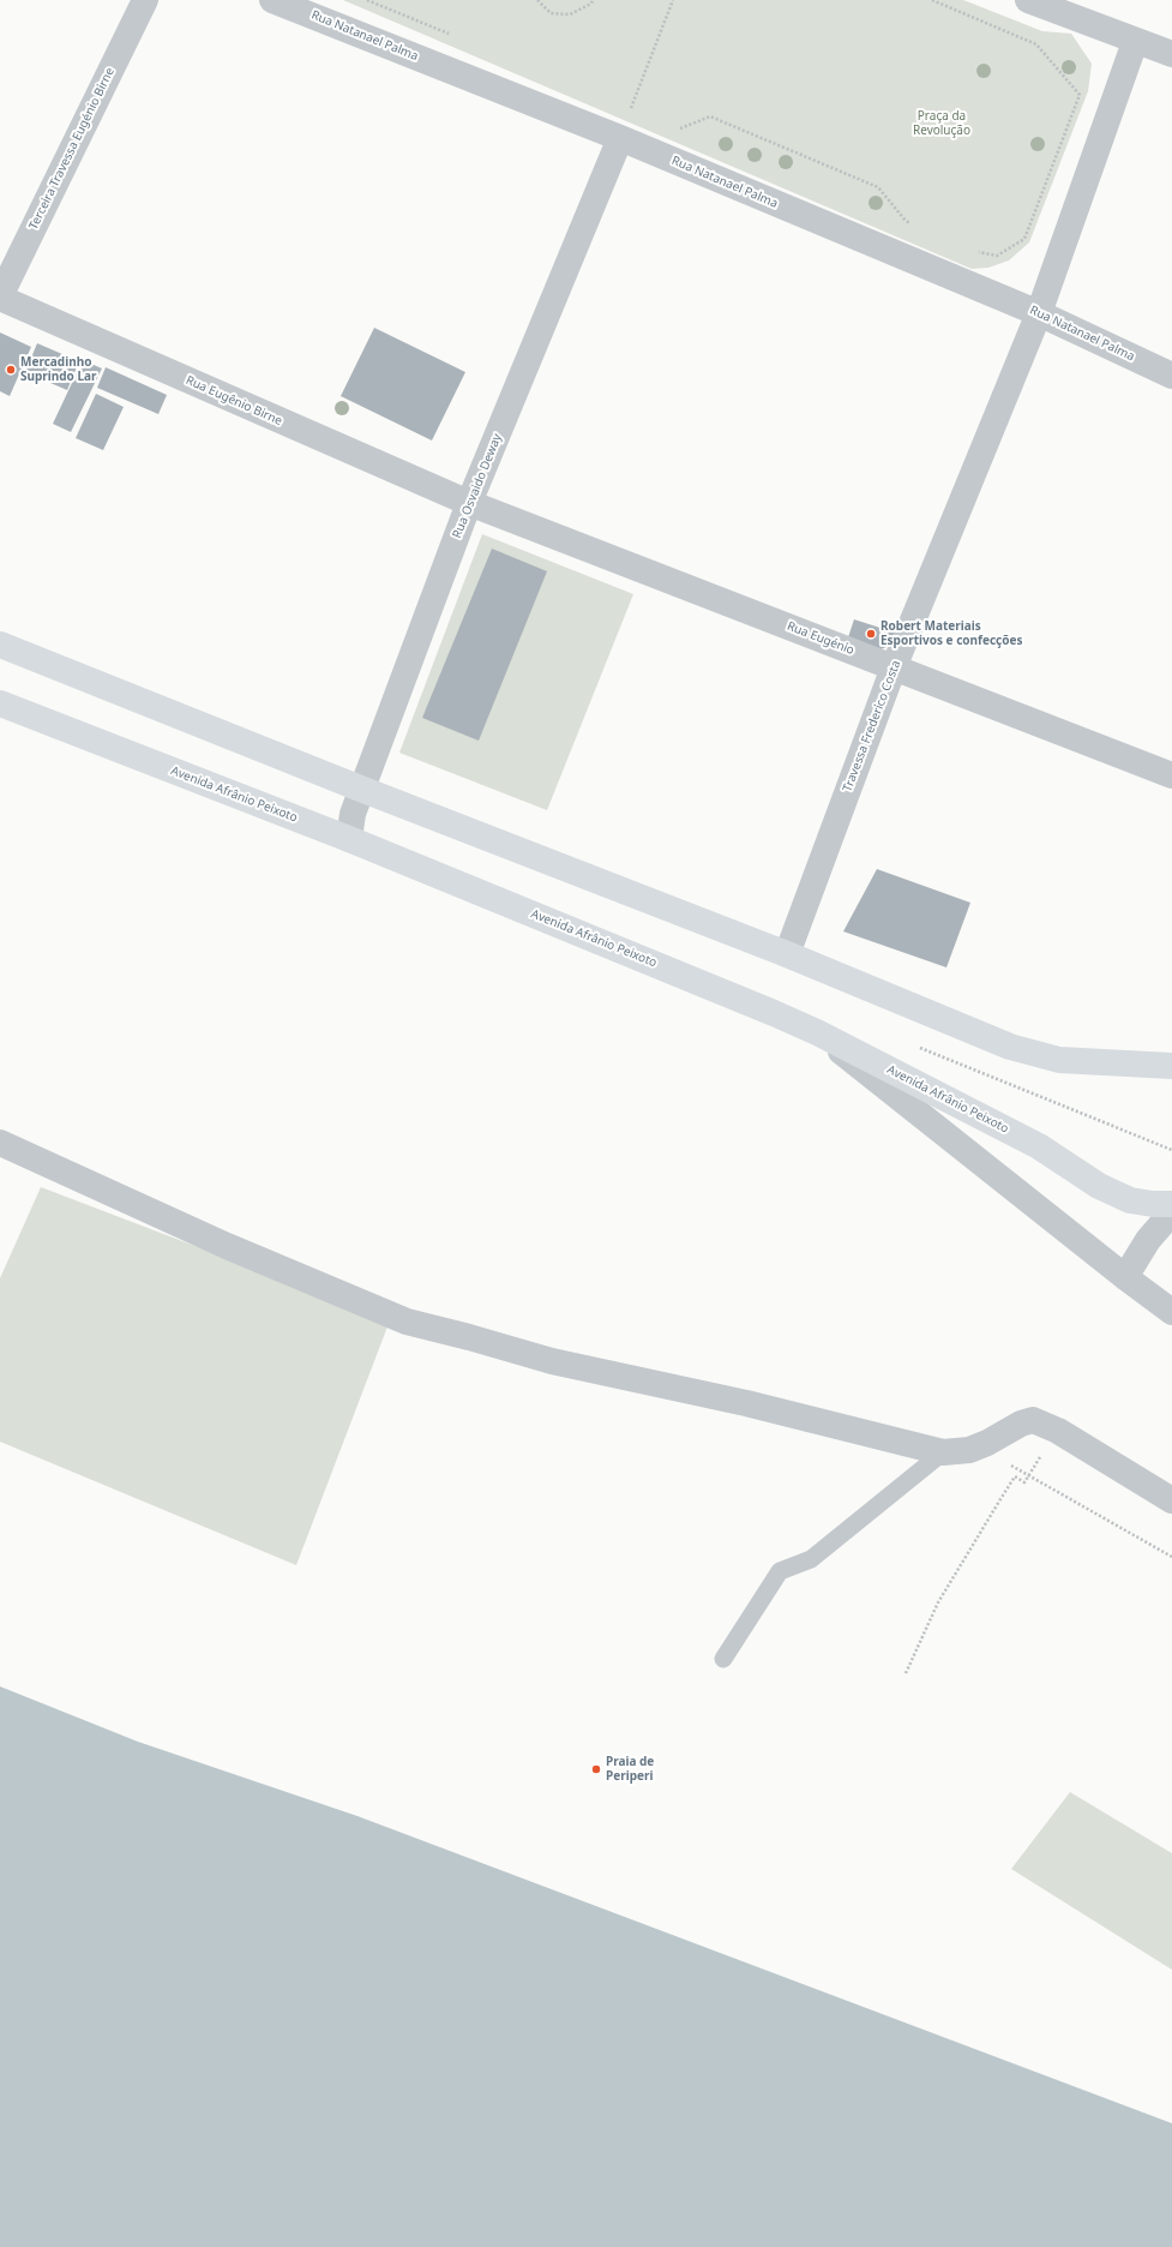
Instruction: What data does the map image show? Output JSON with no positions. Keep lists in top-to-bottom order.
{
  "streets": {
    "main road": ["Avenida Afrânio Peixoto"],
    "street": [
      "Rua Natanael Palma",
      "Terceira Travessa Eugénio Birne",
      "Rua Eugênio Birne",
      "Rua Osvaido Deway",
      "Rua Eugénio",
      "Travessa Frederico Costa"
    ]
  },
  "crossings": [
    ["Rua Natanael Palma", "Rua Osvaido Deway"],
    ["Rua Natanael Palma", "Travessa Frederico Costa"],
    ["Terceira Travessa Eugénio Birne", "Rua Eugênio Birne"],
    ["Rua Eugênio Birne", "Rua Osvaido Deway"],
    ["Rua Eugênio Birne", "Rua Eugénio"],
    ["Rua Osvaido Deway", "Rua Eugénio"],
    ["Rua Osvaido Deway", "Avenida Afrânio Peixoto"],
    ["Rua Eugénio", "Travessa Frederico Costa"]
  ],
  "parks": ["Praça da Revolução"],
  "places": ["Mercadinho Suprindo Lar", "Robert Materiais Esportivos e confecções", "Praia de Periperi"]
}
